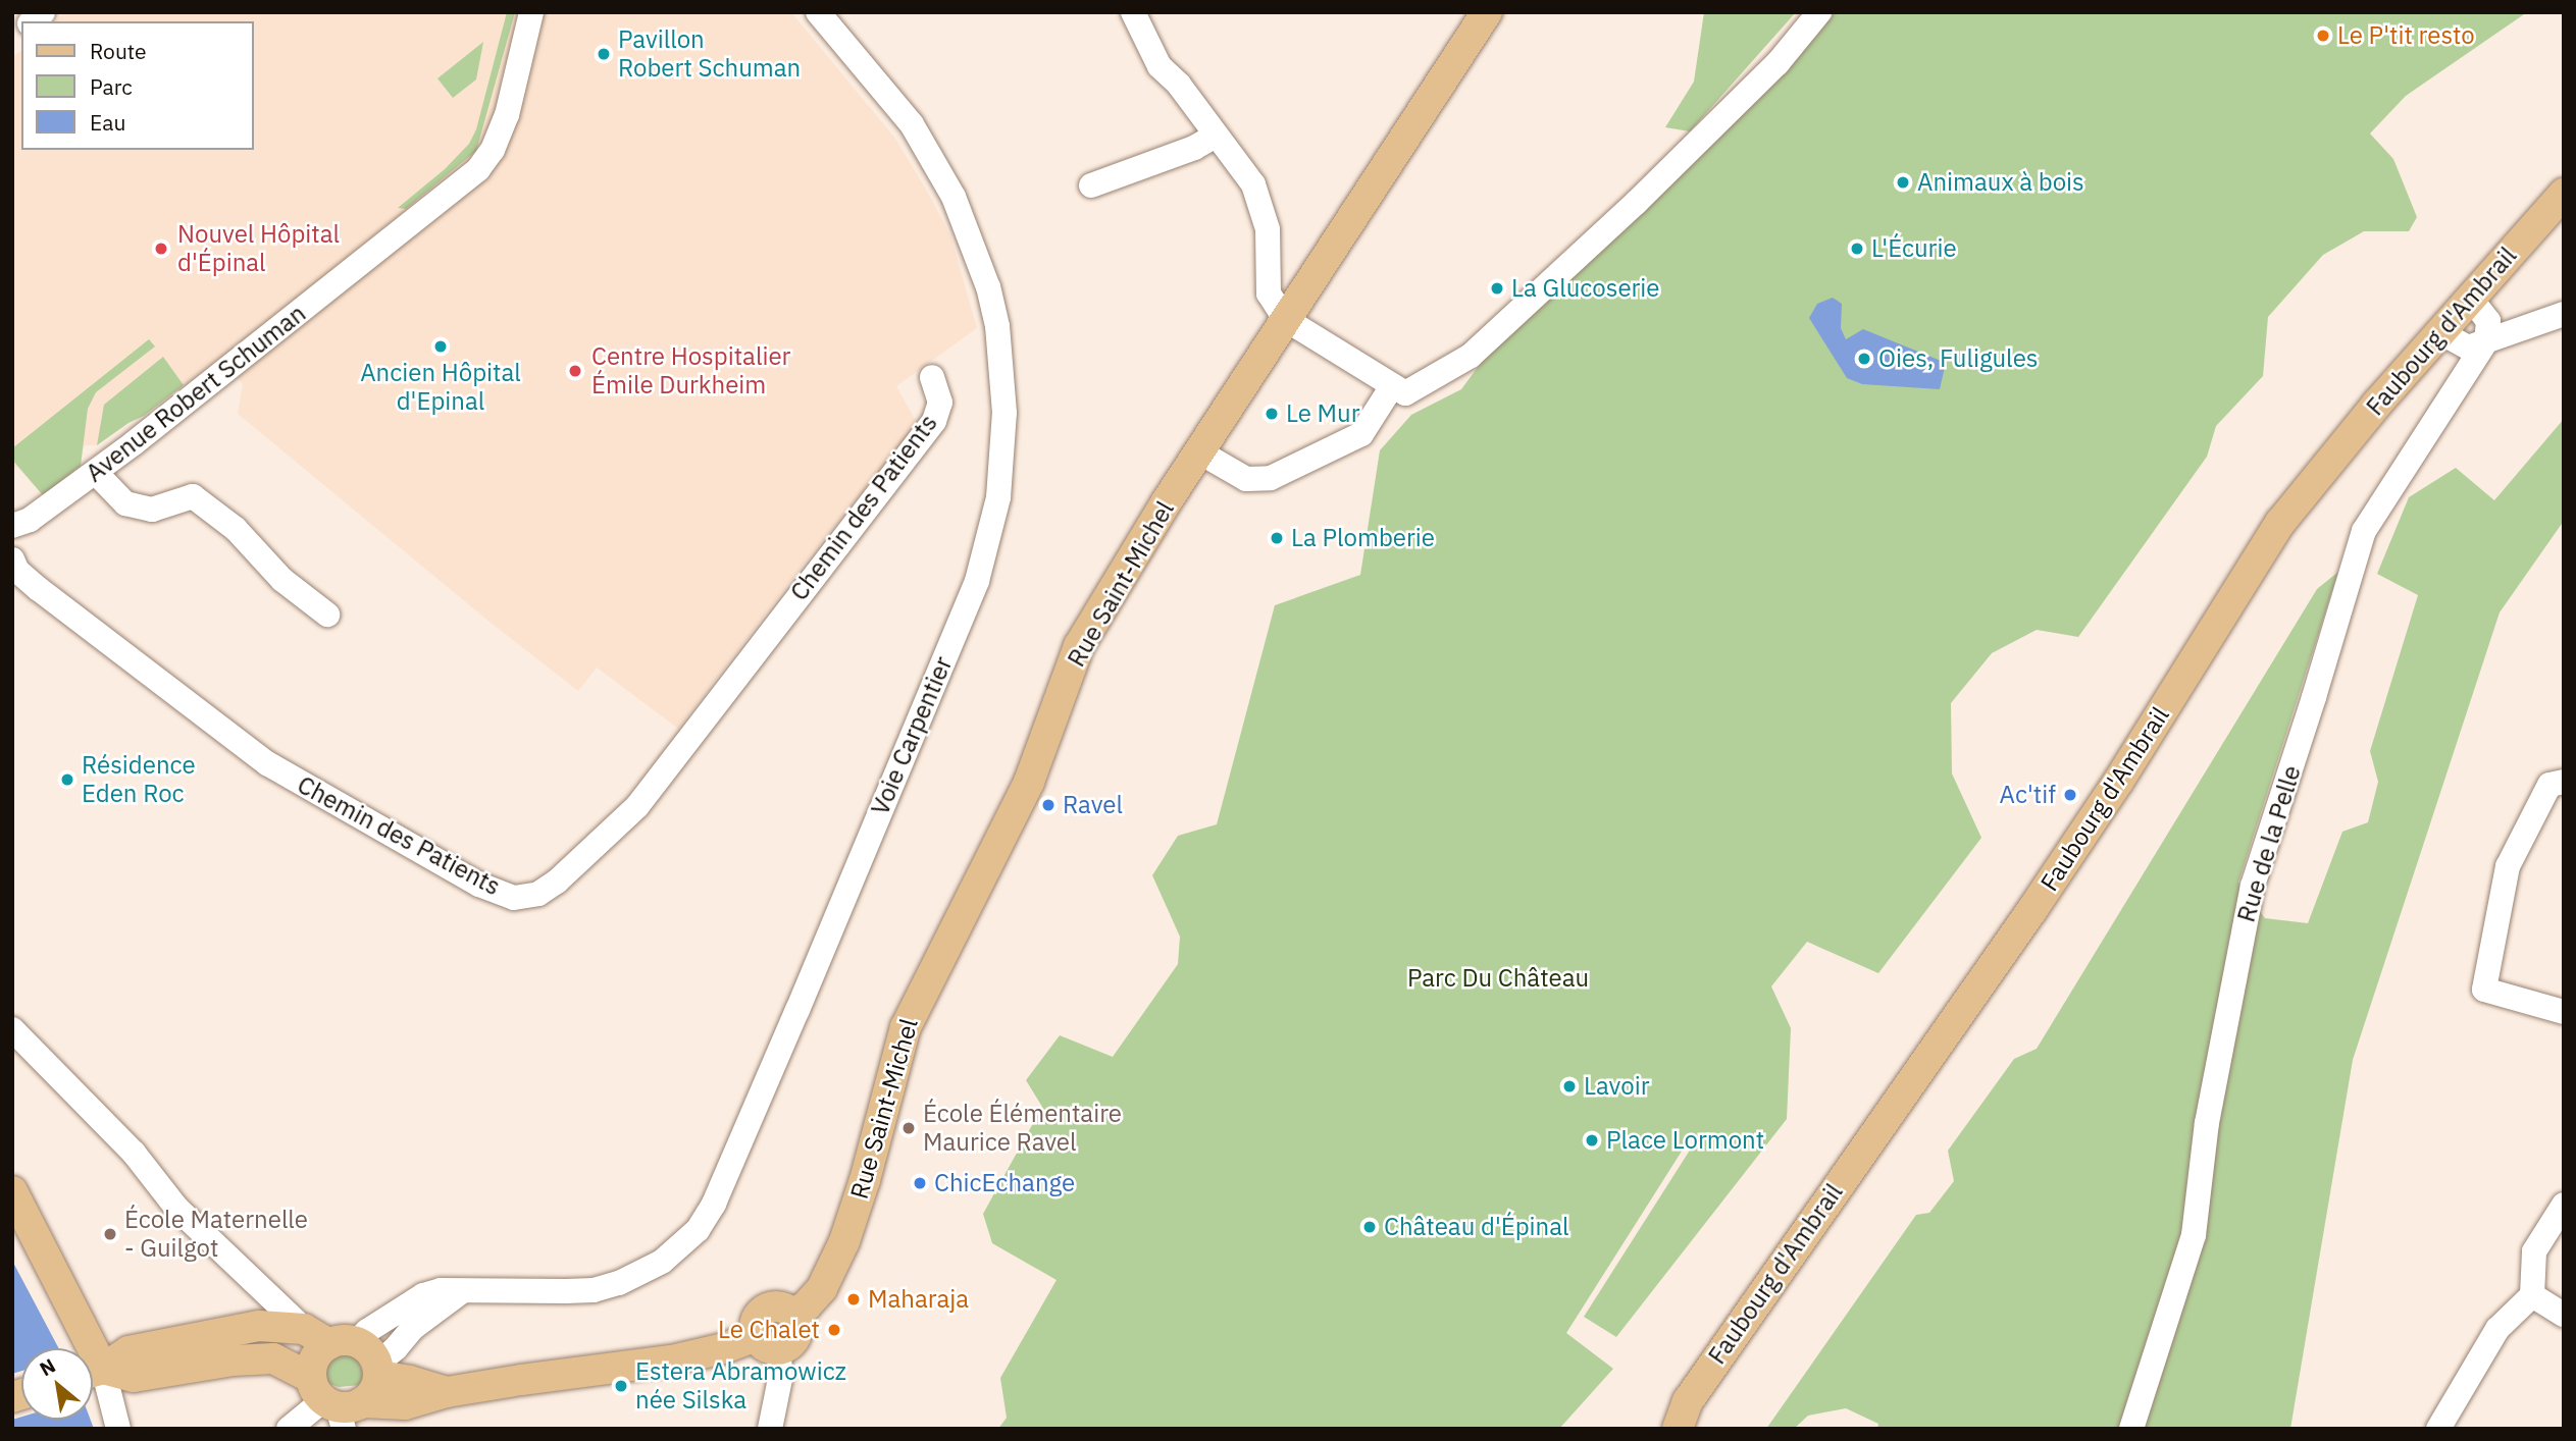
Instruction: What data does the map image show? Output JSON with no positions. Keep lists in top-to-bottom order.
{
  "streets": {
    "main road": ["Faubourg d'Ambrail", "Rue Saint-Michel"],
    "street": [
      "Avenue Robert Schuman",
      "Chemin des Patients",
      "Voie Carpentier",
      "Rue de la Pelle"
    ]
  },
  "crossings": [
    ["Faubourg d'Ambrail", "Rue de la Pelle"]
  ],
  "parks": ["Parc Du Château"],
  "places": [
    "Le P'tit resto",
    "Pavillon Robert Schuman",
    "Animaux à bois",
    "Nouvel Hôpital d'Épinal",
    "L'Écurie",
    "La Glucoserie",
    "Ancien Hôpital d'Epinal",
    "Oies, Fuligules",
    "Centre Hospitalier Émile Durkheim",
    "Le Mur",
    "La Plomberie",
    "Résidence Eden Roc",
    "Ac'tif",
    "Ravel",
    "Lavoir",
    "École Élémentaire Maurice Ravel",
    "Place Lormont",
    "ChicEchange",
    "Château d'Épinal",
    "École Maternelle - Guilgot",
    "Maharaja",
    "Le Chalet",
    "Estera Abramowicz née Silska"
  ],
  "legend": ["Route", "Parc", "Eau"],
  "north": "top left"
}
